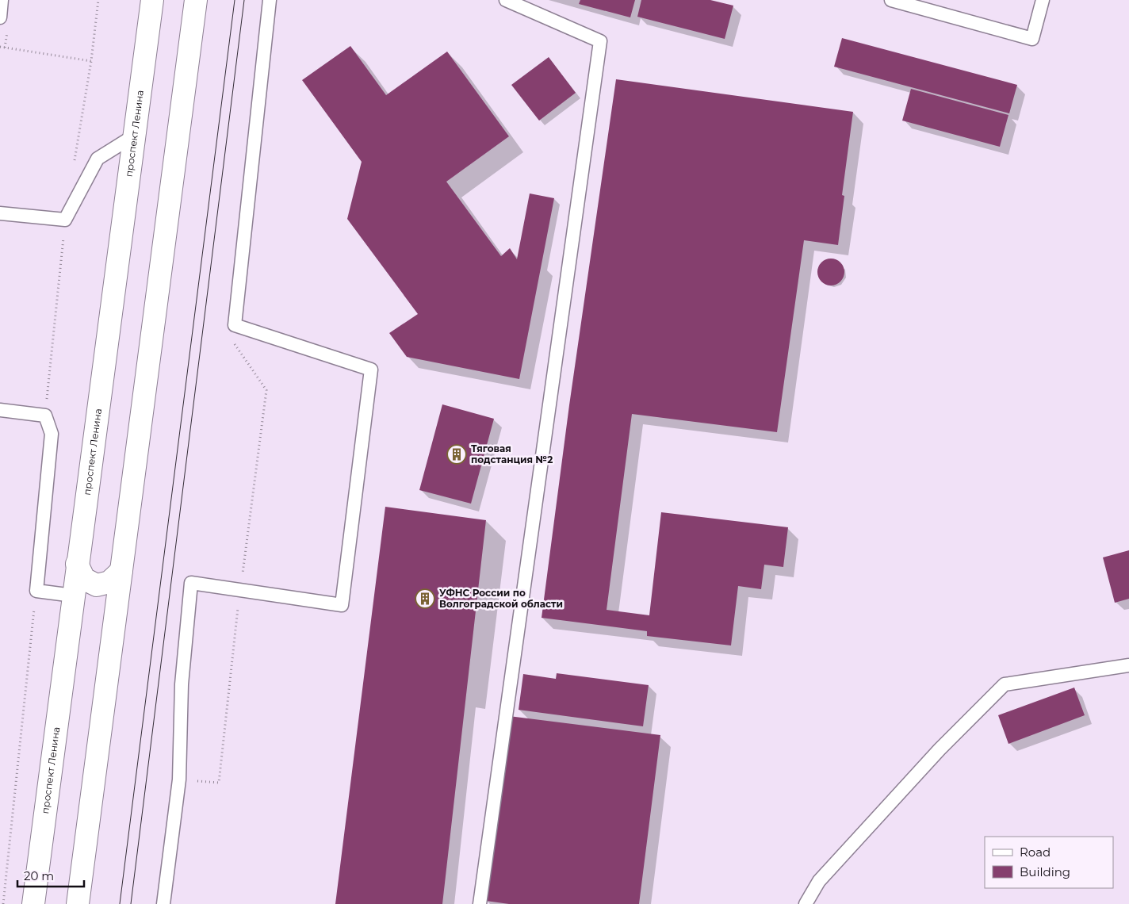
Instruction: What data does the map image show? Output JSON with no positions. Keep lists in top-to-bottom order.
{
  "streets": {
    "main road": ["проспект Ленина"]
  },
  "places": {
    "building": ["Тяговая подстанция №2", "УФНС России по Волгоградской области"]
  },
  "legend": ["Road", "Building"],
  "scale_bar": "20 m"
}
